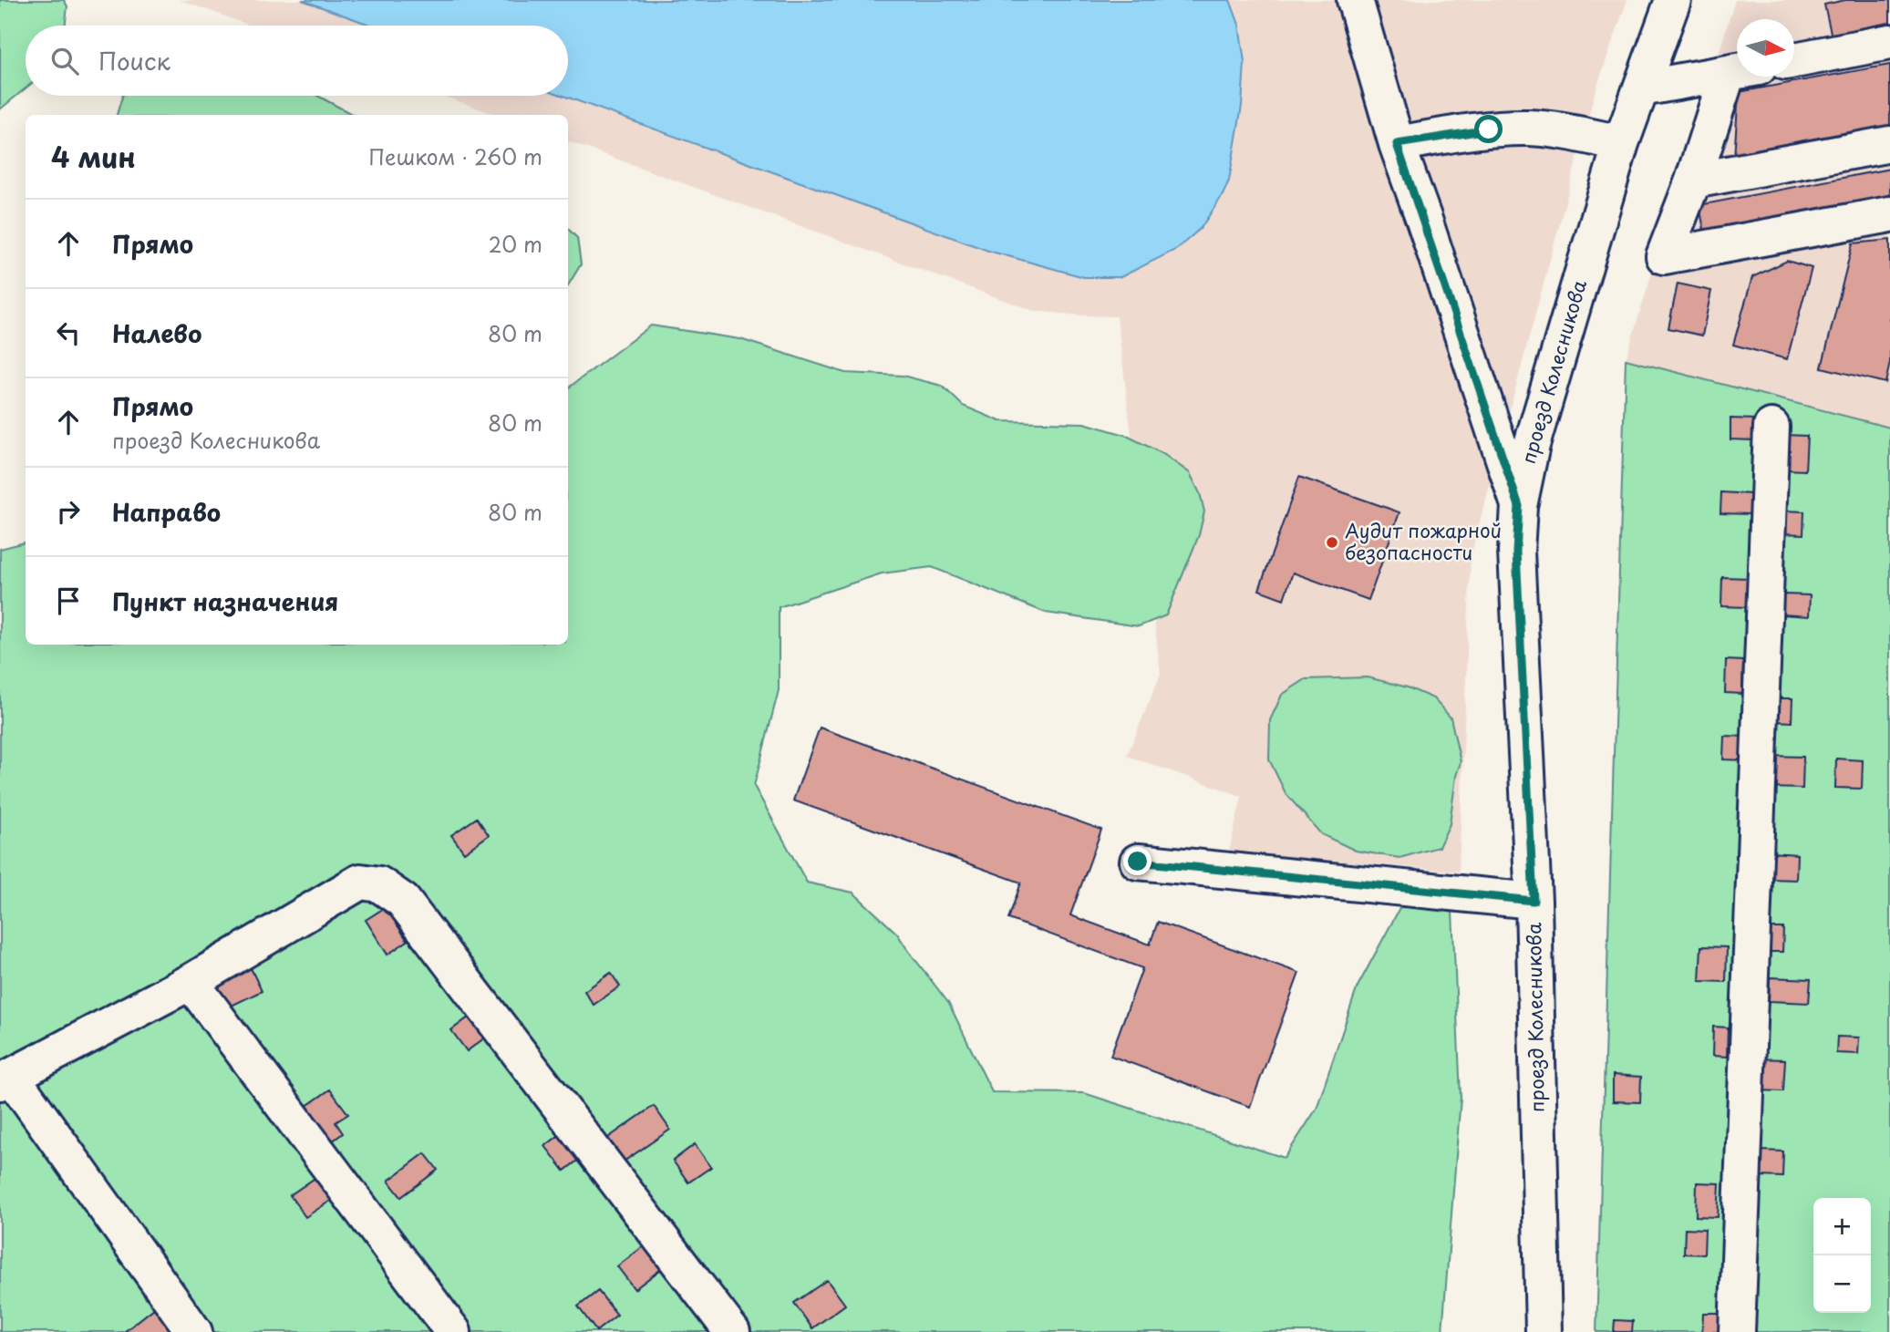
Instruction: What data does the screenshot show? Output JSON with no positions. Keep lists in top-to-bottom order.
{
  "streets": {
    "street": ["проезд Колесникова"]
  },
  "places": ["Аудит пожарной безопасности"],
  "north": "right",
  "page": {
    "search": "Поиск",
    "heading": ["4 мин", "Пешком · 260 m"],
    "list": [
      ["Прямо", "20 m"],
      ["Налево", "80 m"],
      ["Прямо", "проезд Колесникова", "80 m"],
      ["Направо", "80 m"],
      "Пункт назначения"
    ],
    "map_buttons": ["+", "−"]
  }
}
